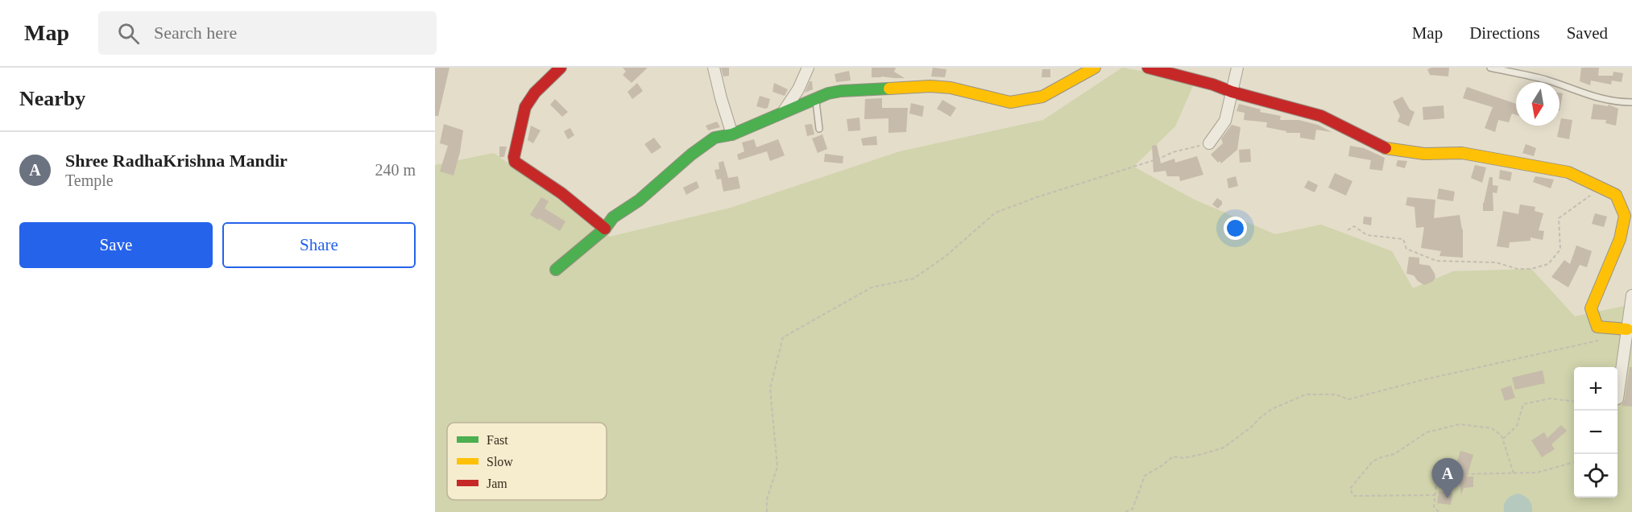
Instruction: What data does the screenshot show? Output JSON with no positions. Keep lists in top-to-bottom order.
{
  "legend": ["Fast", "Slow", "Jam"],
  "north": "bottom",
  "page": {
    "header": "Map",
    "search": "Search here",
    "nav": ["Map", "Directions", "Saved"],
    "heading": "Nearby",
    "list": [
      {
        "mark": "A",
        "name": "Shree RadhaKrishna Mandir",
        "note": "Temple",
        "value": "240 m"
      }
    ],
    "buttons": ["Save", "Share"],
    "map_buttons": ["+", "−"],
    "pins": "A"
  }
}
